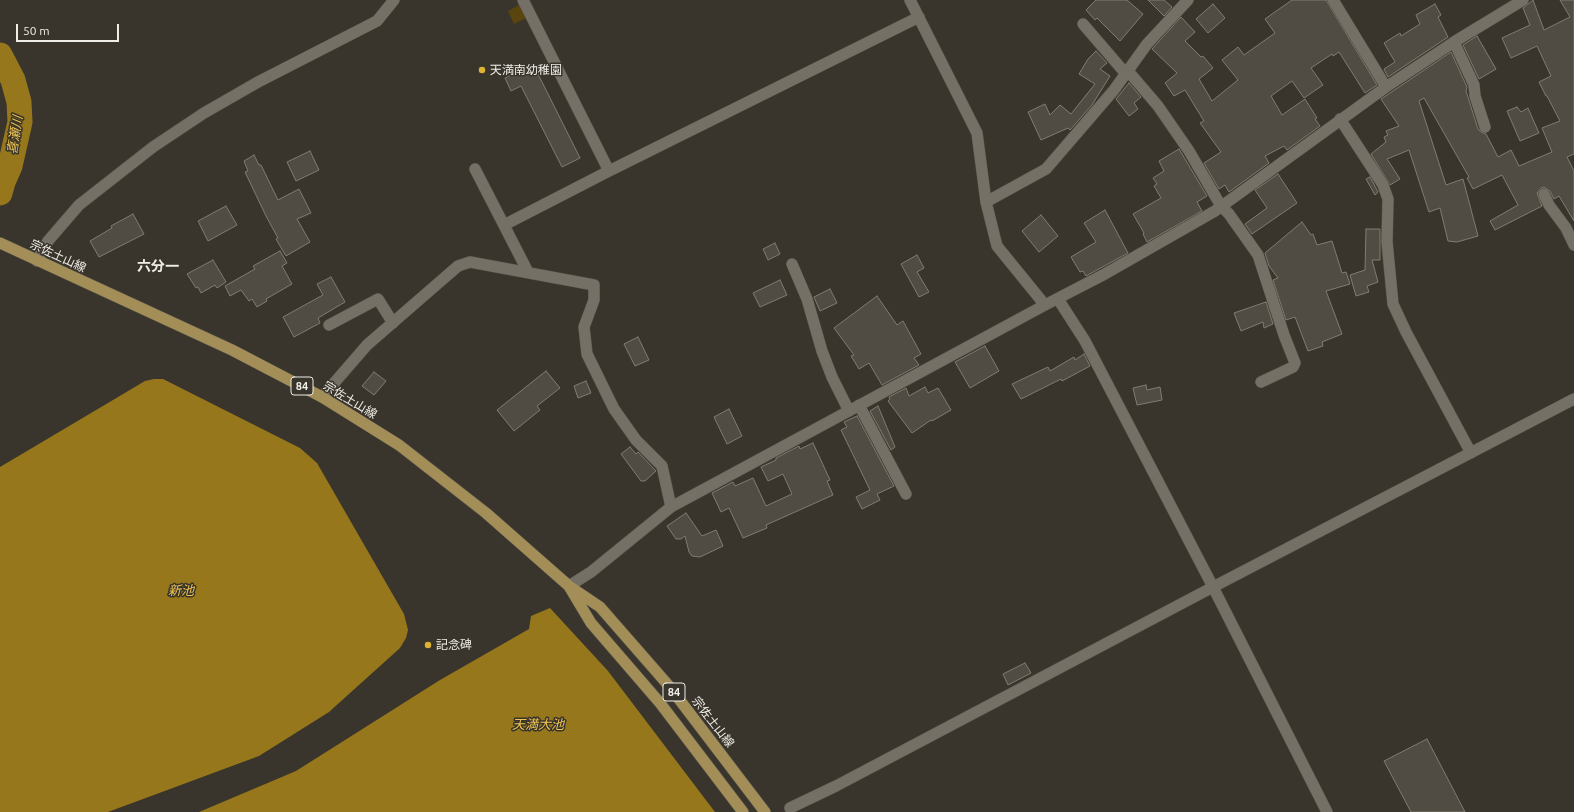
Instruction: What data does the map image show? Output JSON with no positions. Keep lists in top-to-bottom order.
{
  "streets": {
    "main road": ["宗佐土山線", "84"]
  },
  "districts": ["六分一"],
  "water": ["喜瀬川", "新池", "天満大池"],
  "places": ["天満南幼稚園", "記念碑"],
  "scale_bar": "50 m"
}
